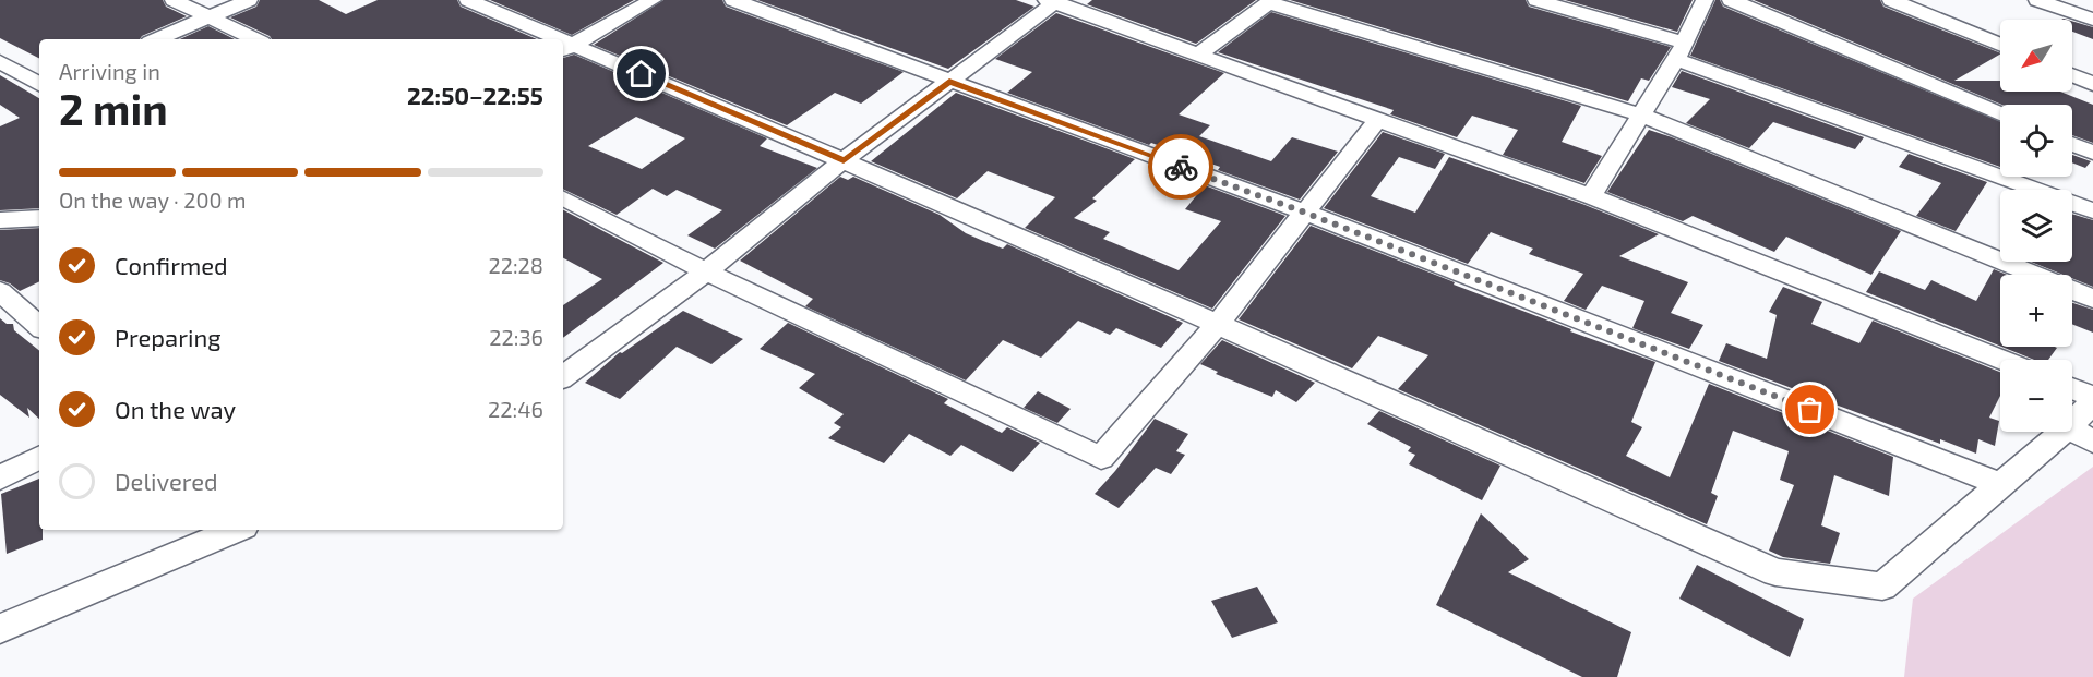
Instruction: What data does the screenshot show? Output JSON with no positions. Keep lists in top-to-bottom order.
{
  "north": "bottom left",
  "page": {
    "map_buttons": ["+", "−"],
    "heading": ["2 min", "Arriving in", "22:50–22:55"],
    "bar": "On the way · 200 m",
    "list": [
      ["Confirmed", "22:28"],
      ["Preparing", "22:36"],
      ["On the way", "22:46"],
      "Delivered"
    ]
  }
}
